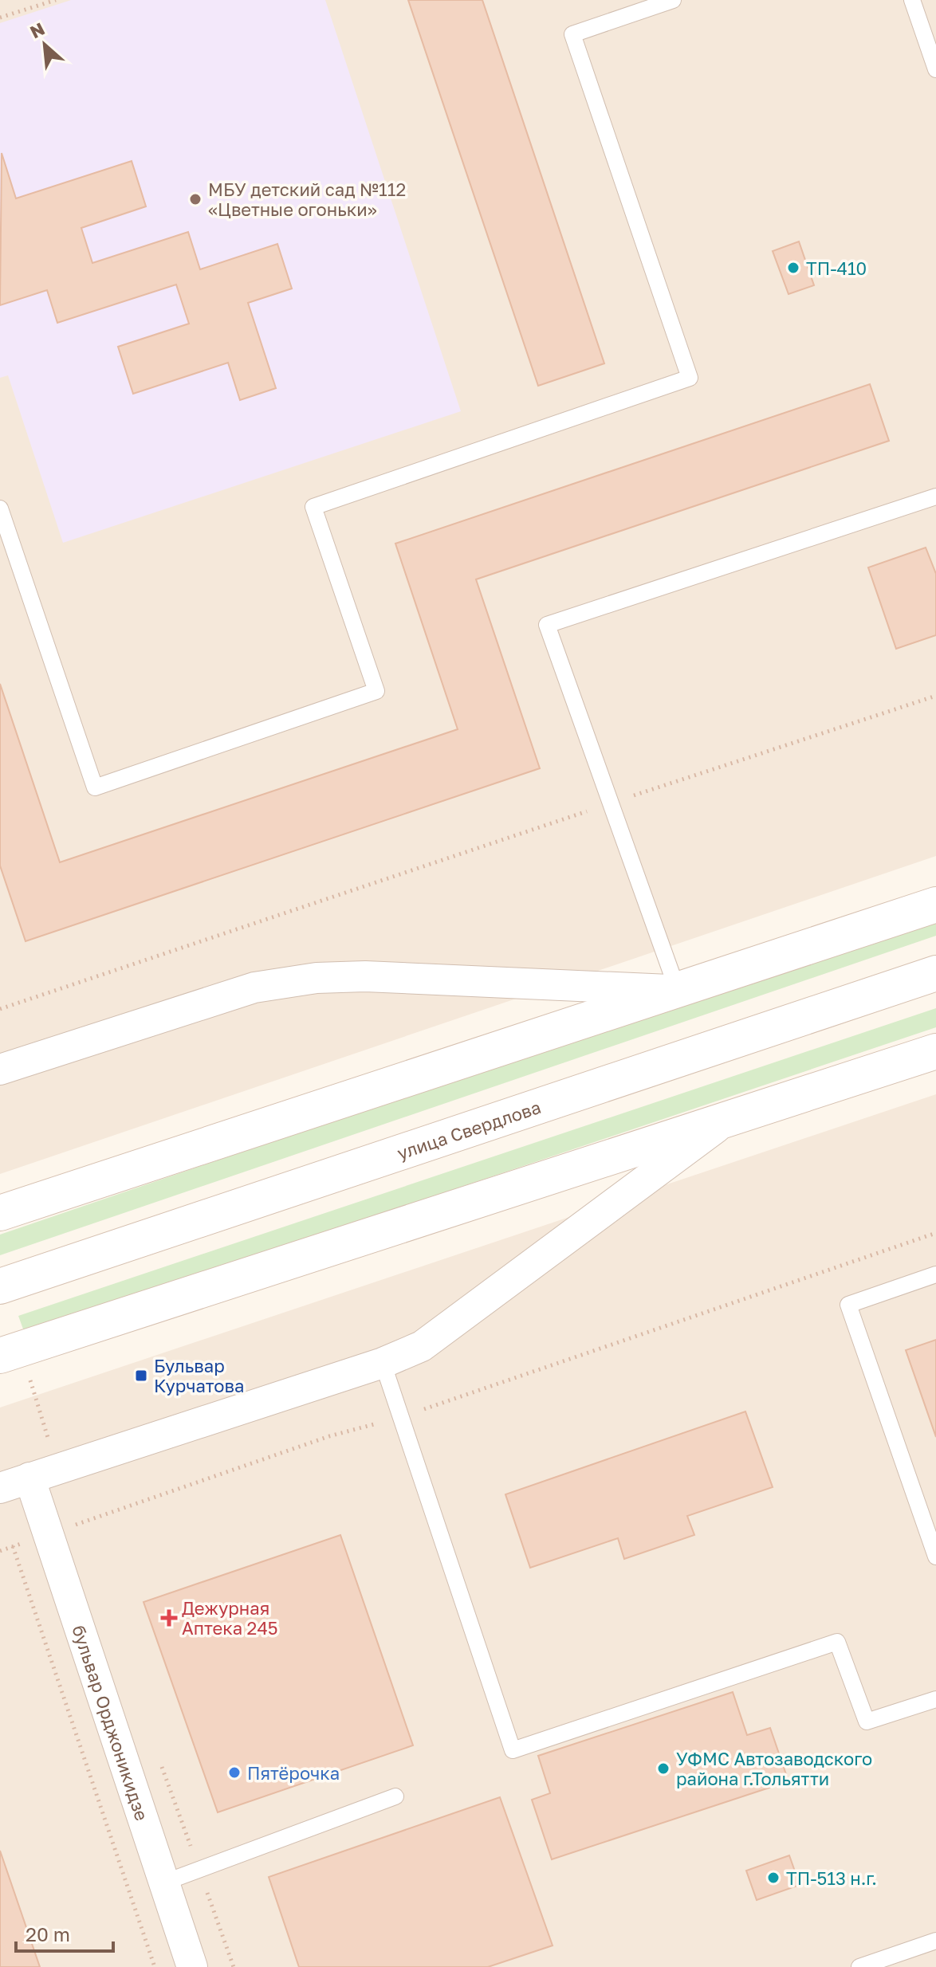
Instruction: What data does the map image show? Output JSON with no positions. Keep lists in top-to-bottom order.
{
  "streets": {
    "main road": ["улица Свердлова"],
    "street": ["бульвар Орджоникидзе"]
  },
  "places": {
    "other": [
      "МБУ детский сад №112 «Цветные огоньки»",
      "ТП-410",
      "УФМС Автозаводского района г.Тольятти",
      "Пятёрочка",
      "ТП-513 н.г."
    ],
    "transit": ["Бульвар Курчатова"],
    "health": ["Дежурная Аптека 245"]
  },
  "scale_bar": "20 m",
  "north": "top left"
}
